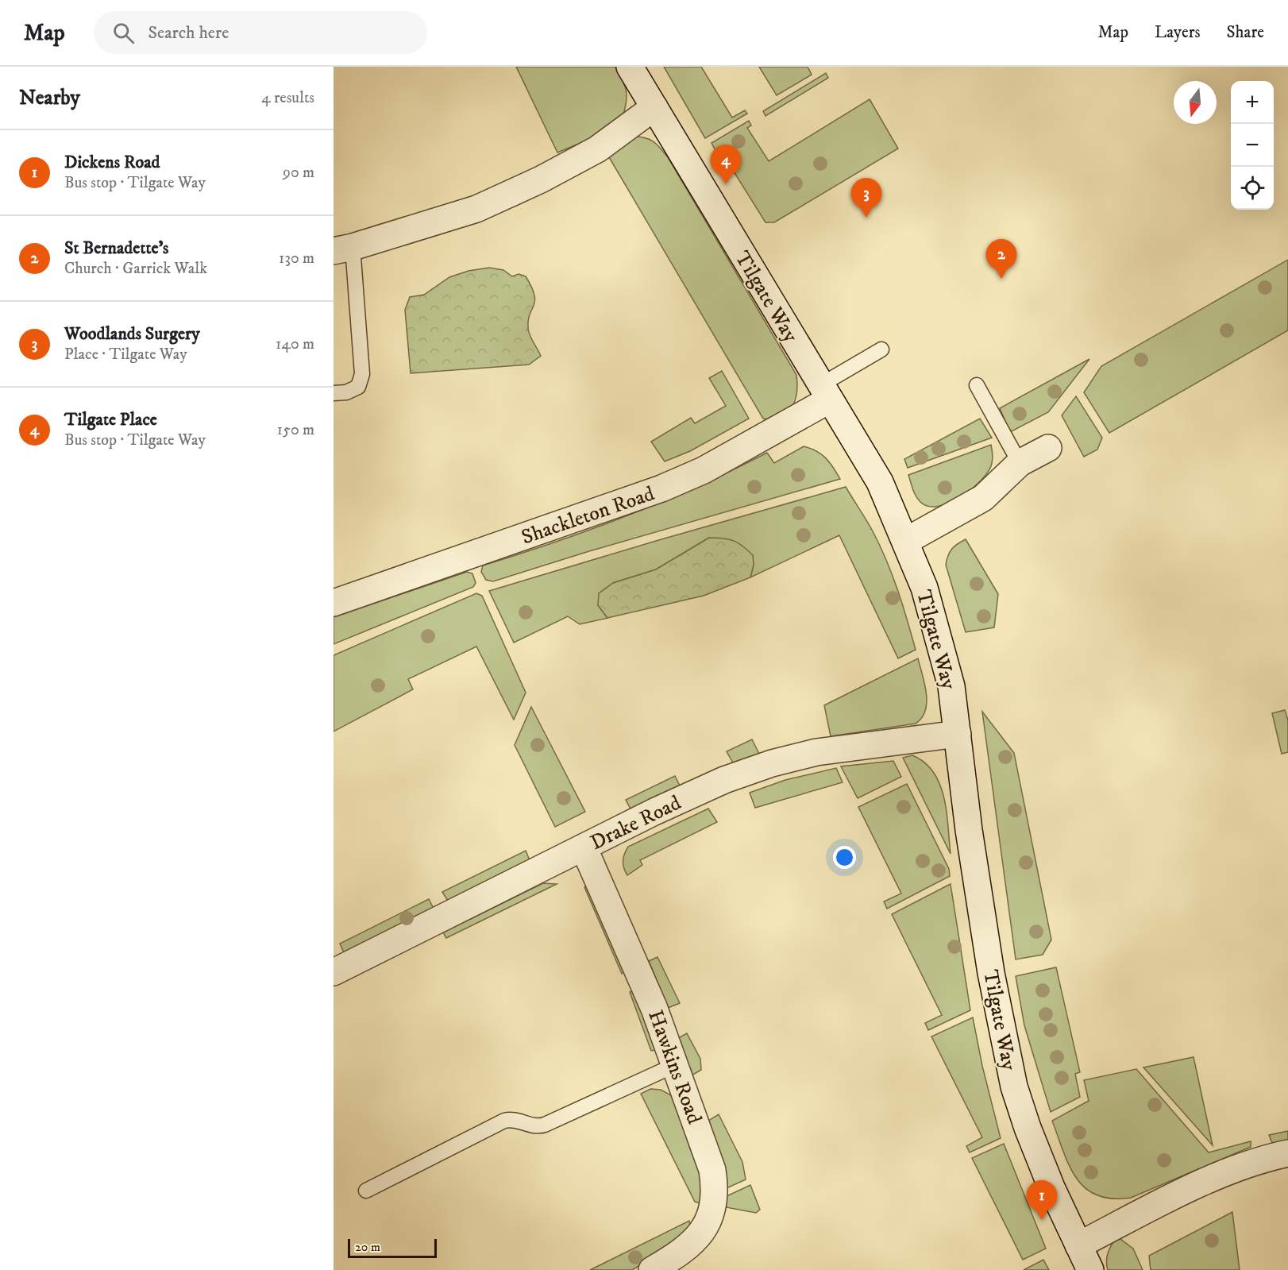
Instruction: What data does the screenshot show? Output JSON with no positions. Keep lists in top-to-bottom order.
{
  "streets": {
    "street": [
      "Tilgate Way",
      "Shackleton Road",
      "Drake Road",
      "Hawkins Road"
    ]
  },
  "crossings": [
    ["Tilgate Way", "Shackleton Road"],
    ["Tilgate Way", "Drake Road"],
    ["Drake Road", "Hawkins Road"]
  ],
  "scale_bar": "20 m",
  "north": "bottom",
  "page": {
    "header": "Map",
    "search": "Search here",
    "nav": ["Map", "Layers", "Share"],
    "heading": ["Nearby", "4 results"],
    "map_buttons": ["+", "−"],
    "list": [
      {
        "mark": "1",
        "name": "Dickens Road",
        "note": "Bus stop · Tilgate Way",
        "value": "90 m"
      },
      {
        "mark": "2",
        "name": "St Bernadette's",
        "note": "Church · Garrick Walk",
        "value": "130 m"
      },
      {
        "mark": "3",
        "name": "Woodlands Surgery",
        "note": "Place · Tilgate Way",
        "value": "140 m"
      },
      {
        "mark": "4",
        "name": "Tilgate Place",
        "note": "Bus stop · Tilgate Way",
        "value": "150 m"
      }
    ],
    "pins": [
      "4",
      "3",
      "2",
      "1"
    ],
    "scale": "20 m"
  }
}
